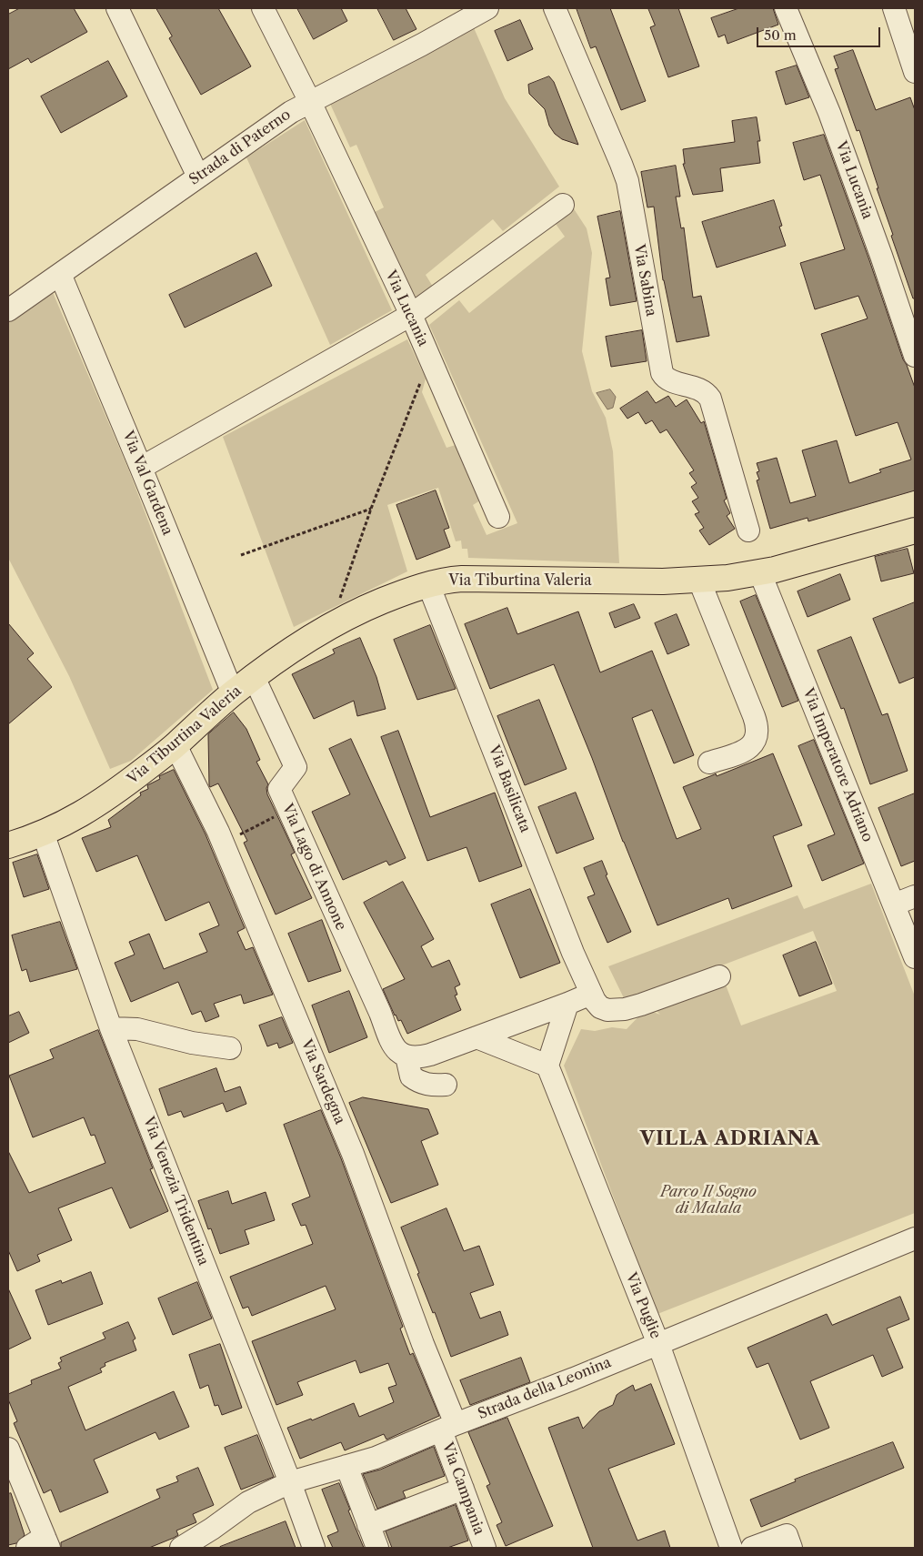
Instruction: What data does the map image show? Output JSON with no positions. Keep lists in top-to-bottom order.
{
  "streets": {
    "main road": ["Via Tiburtina Valeria"],
    "street": [
      "Strada di Paterno",
      "Via Lucania",
      "Via Sabina",
      "Via Val Gardena",
      "Via Imperatore Adriano",
      "Via Basilicata",
      "Via Lago di Annone",
      "Via Sardegna",
      "Via Venezia Tridentina",
      "Via Puglie",
      "Strada della Leonina",
      "Via Campania"
    ]
  },
  "crossings": [
    ["Strada di Paterno", "Via Lucania"],
    ["Strada di Paterno", "Via Val Gardena"],
    ["Via Val Gardena", "Via Tiburtina Valeria"],
    ["Via Tiburtina Valeria", "Via Imperatore Adriano"],
    ["Via Tiburtina Valeria", "Via Basilicata"],
    ["Via Tiburtina Valeria", "Via Lago di Annone"],
    ["Via Tiburtina Valeria", "Via Sardegna"],
    ["Via Tiburtina Valeria", "Via Venezia Tridentina"],
    ["Via Sardegna", "Strada della Leonina"],
    ["Via Sardegna", "Via Campania"],
    ["Via Venezia Tridentina", "Strada della Leonina"],
    ["Via Puglie", "Strada della Leonina"],
    ["Strada della Leonina", "Via Campania"]
  ],
  "districts": ["VILLA ADRIANA"],
  "parks": ["Parco Il Sogno di Malala"],
  "scale_bar": "50 m"
}
